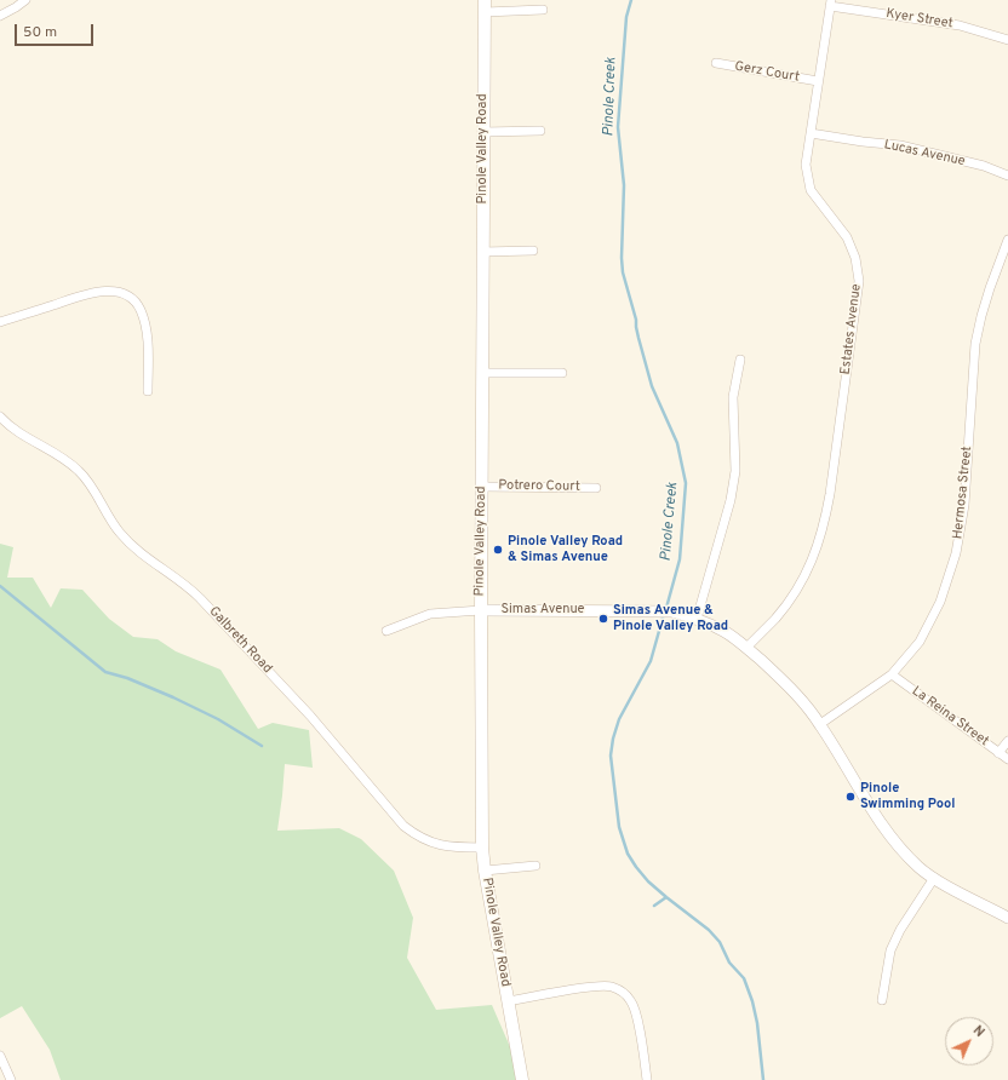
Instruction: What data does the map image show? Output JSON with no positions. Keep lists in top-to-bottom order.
{
  "streets": {
    "main road": ["Pinole Valley Road"],
    "street": [
      "Kyer Street",
      "Gerz Court",
      "Lucas Avenue",
      "Estates Avenue",
      "Potrero Court",
      "Hermosa Street",
      "Simas Avenue",
      "Galbreth Road",
      "La Reina Street"
    ]
  },
  "crossings": [
    ["Kyer Street", "Estates Avenue"],
    ["Gerz Court", "Estates Avenue"],
    ["Pinole Valley Road", "Potrero Court"],
    ["Pinole Valley Road", "Simas Avenue"],
    ["Pinole Valley Road", "Galbreth Road"],
    ["Lucas Avenue", "Estates Avenue"],
    ["Estates Avenue", "Simas Avenue"],
    ["Hermosa Street", "Simas Avenue"],
    ["Hermosa Street", "La Reina Street"]
  ],
  "water": ["Pinole Creek"],
  "places": ["Pinole Valley Road & Simas Avenue", "Simas Avenue & Pinole Valley Road", "Pinole Swimming Pool"],
  "scale_bar": "50 m",
  "north": "top right"
}
